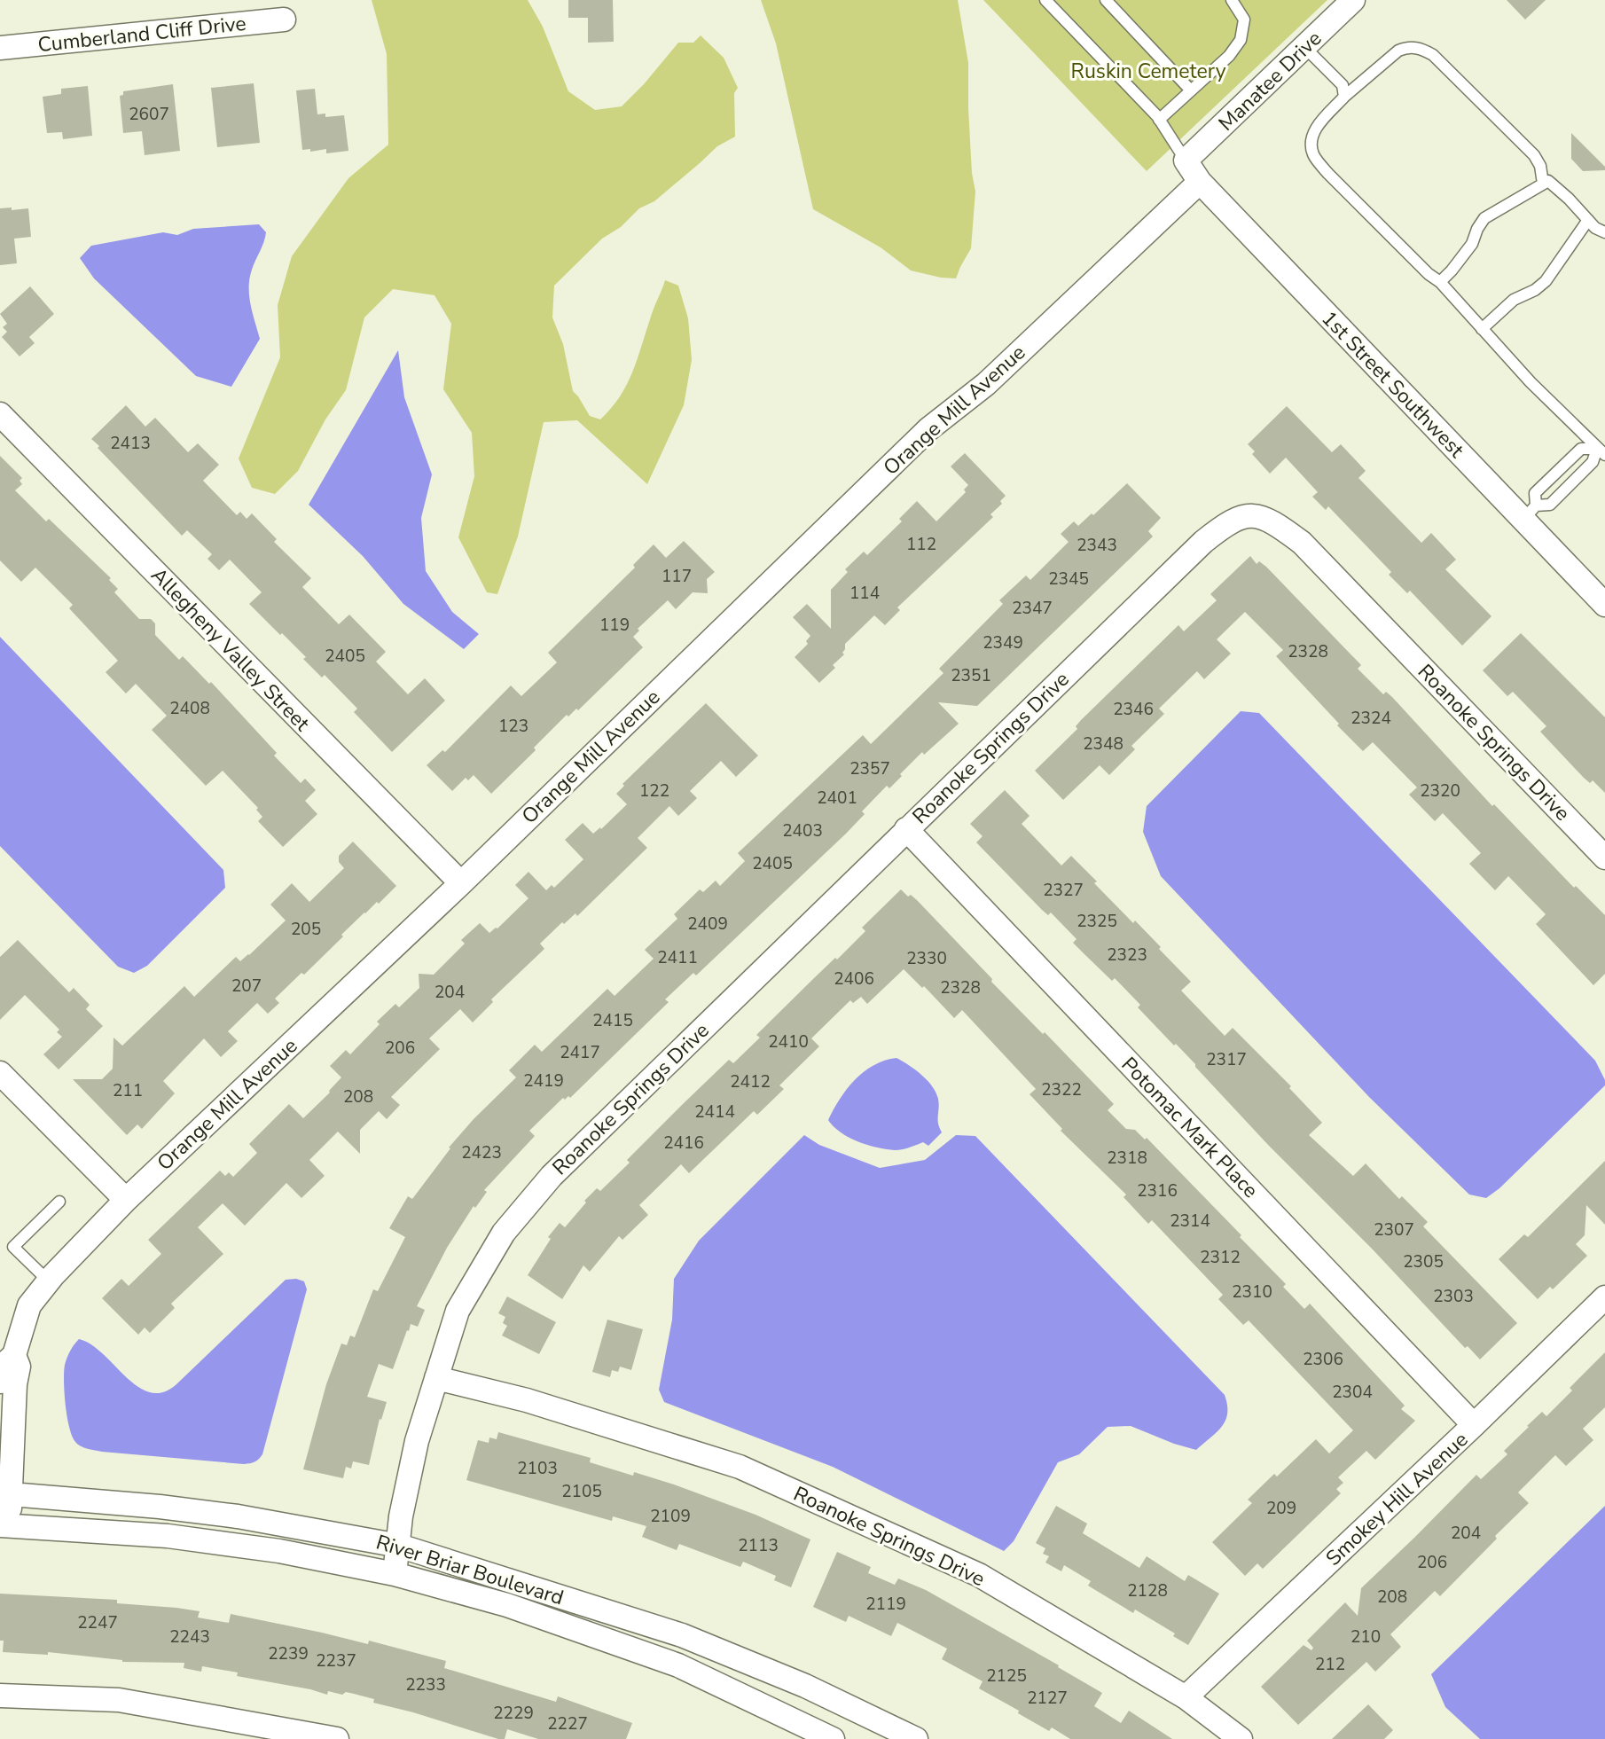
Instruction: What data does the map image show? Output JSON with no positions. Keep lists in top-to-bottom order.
{
  "streets": {
    "street": [
      "Cumberland Cliff Drive",
      "Manatee Drive",
      "1st Street Southwest",
      "Orange Mill Avenue",
      "Allegheny Valley Street",
      "Roanoke Springs Drive",
      "Potomac Mark Place",
      "Smokey Hill Avenue",
      "River Briar Boulevard"
    ]
  },
  "crossings": [
    ["Manatee Drive", "1st Street Southwest"],
    ["1st Street Southwest", "Orange Mill Avenue"],
    ["Orange Mill Avenue", "Allegheny Valley Street"],
    ["Orange Mill Avenue", "River Briar Boulevard"],
    ["Roanoke Springs Drive", "Potomac Mark Place"],
    ["Roanoke Springs Drive", "Smokey Hill Avenue"],
    ["Roanoke Springs Drive", "River Briar Boulevard"],
    ["Potomac Mark Place", "Smokey Hill Avenue"]
  ],
  "parks": ["Ruskin Cemetery"],
  "house_numbers": [
    "2607",
    "2413",
    "112",
    "2343",
    "117",
    "2345",
    "114",
    "2347",
    "119",
    "2349",
    "2328",
    "2405",
    "2351",
    "2408",
    "2346",
    "2324",
    "123",
    "2348",
    "2357",
    "122",
    "2320",
    "2401",
    "2403",
    "2405",
    "2327",
    "2325",
    "2409",
    "205",
    "2323",
    "2411",
    "2330",
    "2406",
    "207",
    "2328",
    "204",
    "2415",
    "2410",
    "206",
    "2417",
    "2317",
    "2419",
    "2412",
    "2322",
    "211",
    "208",
    "2414",
    "2416",
    "2423",
    "2318",
    "2316",
    "2314",
    "2307",
    "2312",
    "2305",
    "2310",
    "2303",
    "2306",
    "2304",
    "2103",
    "2105",
    "209",
    "2109",
    "204",
    "2113",
    "206",
    "2128",
    "208",
    "2119",
    "2247",
    "2243",
    "210",
    "2239",
    "2237",
    "212",
    "2125",
    "2233",
    "2127",
    "2229",
    "2227"
  ]
}
